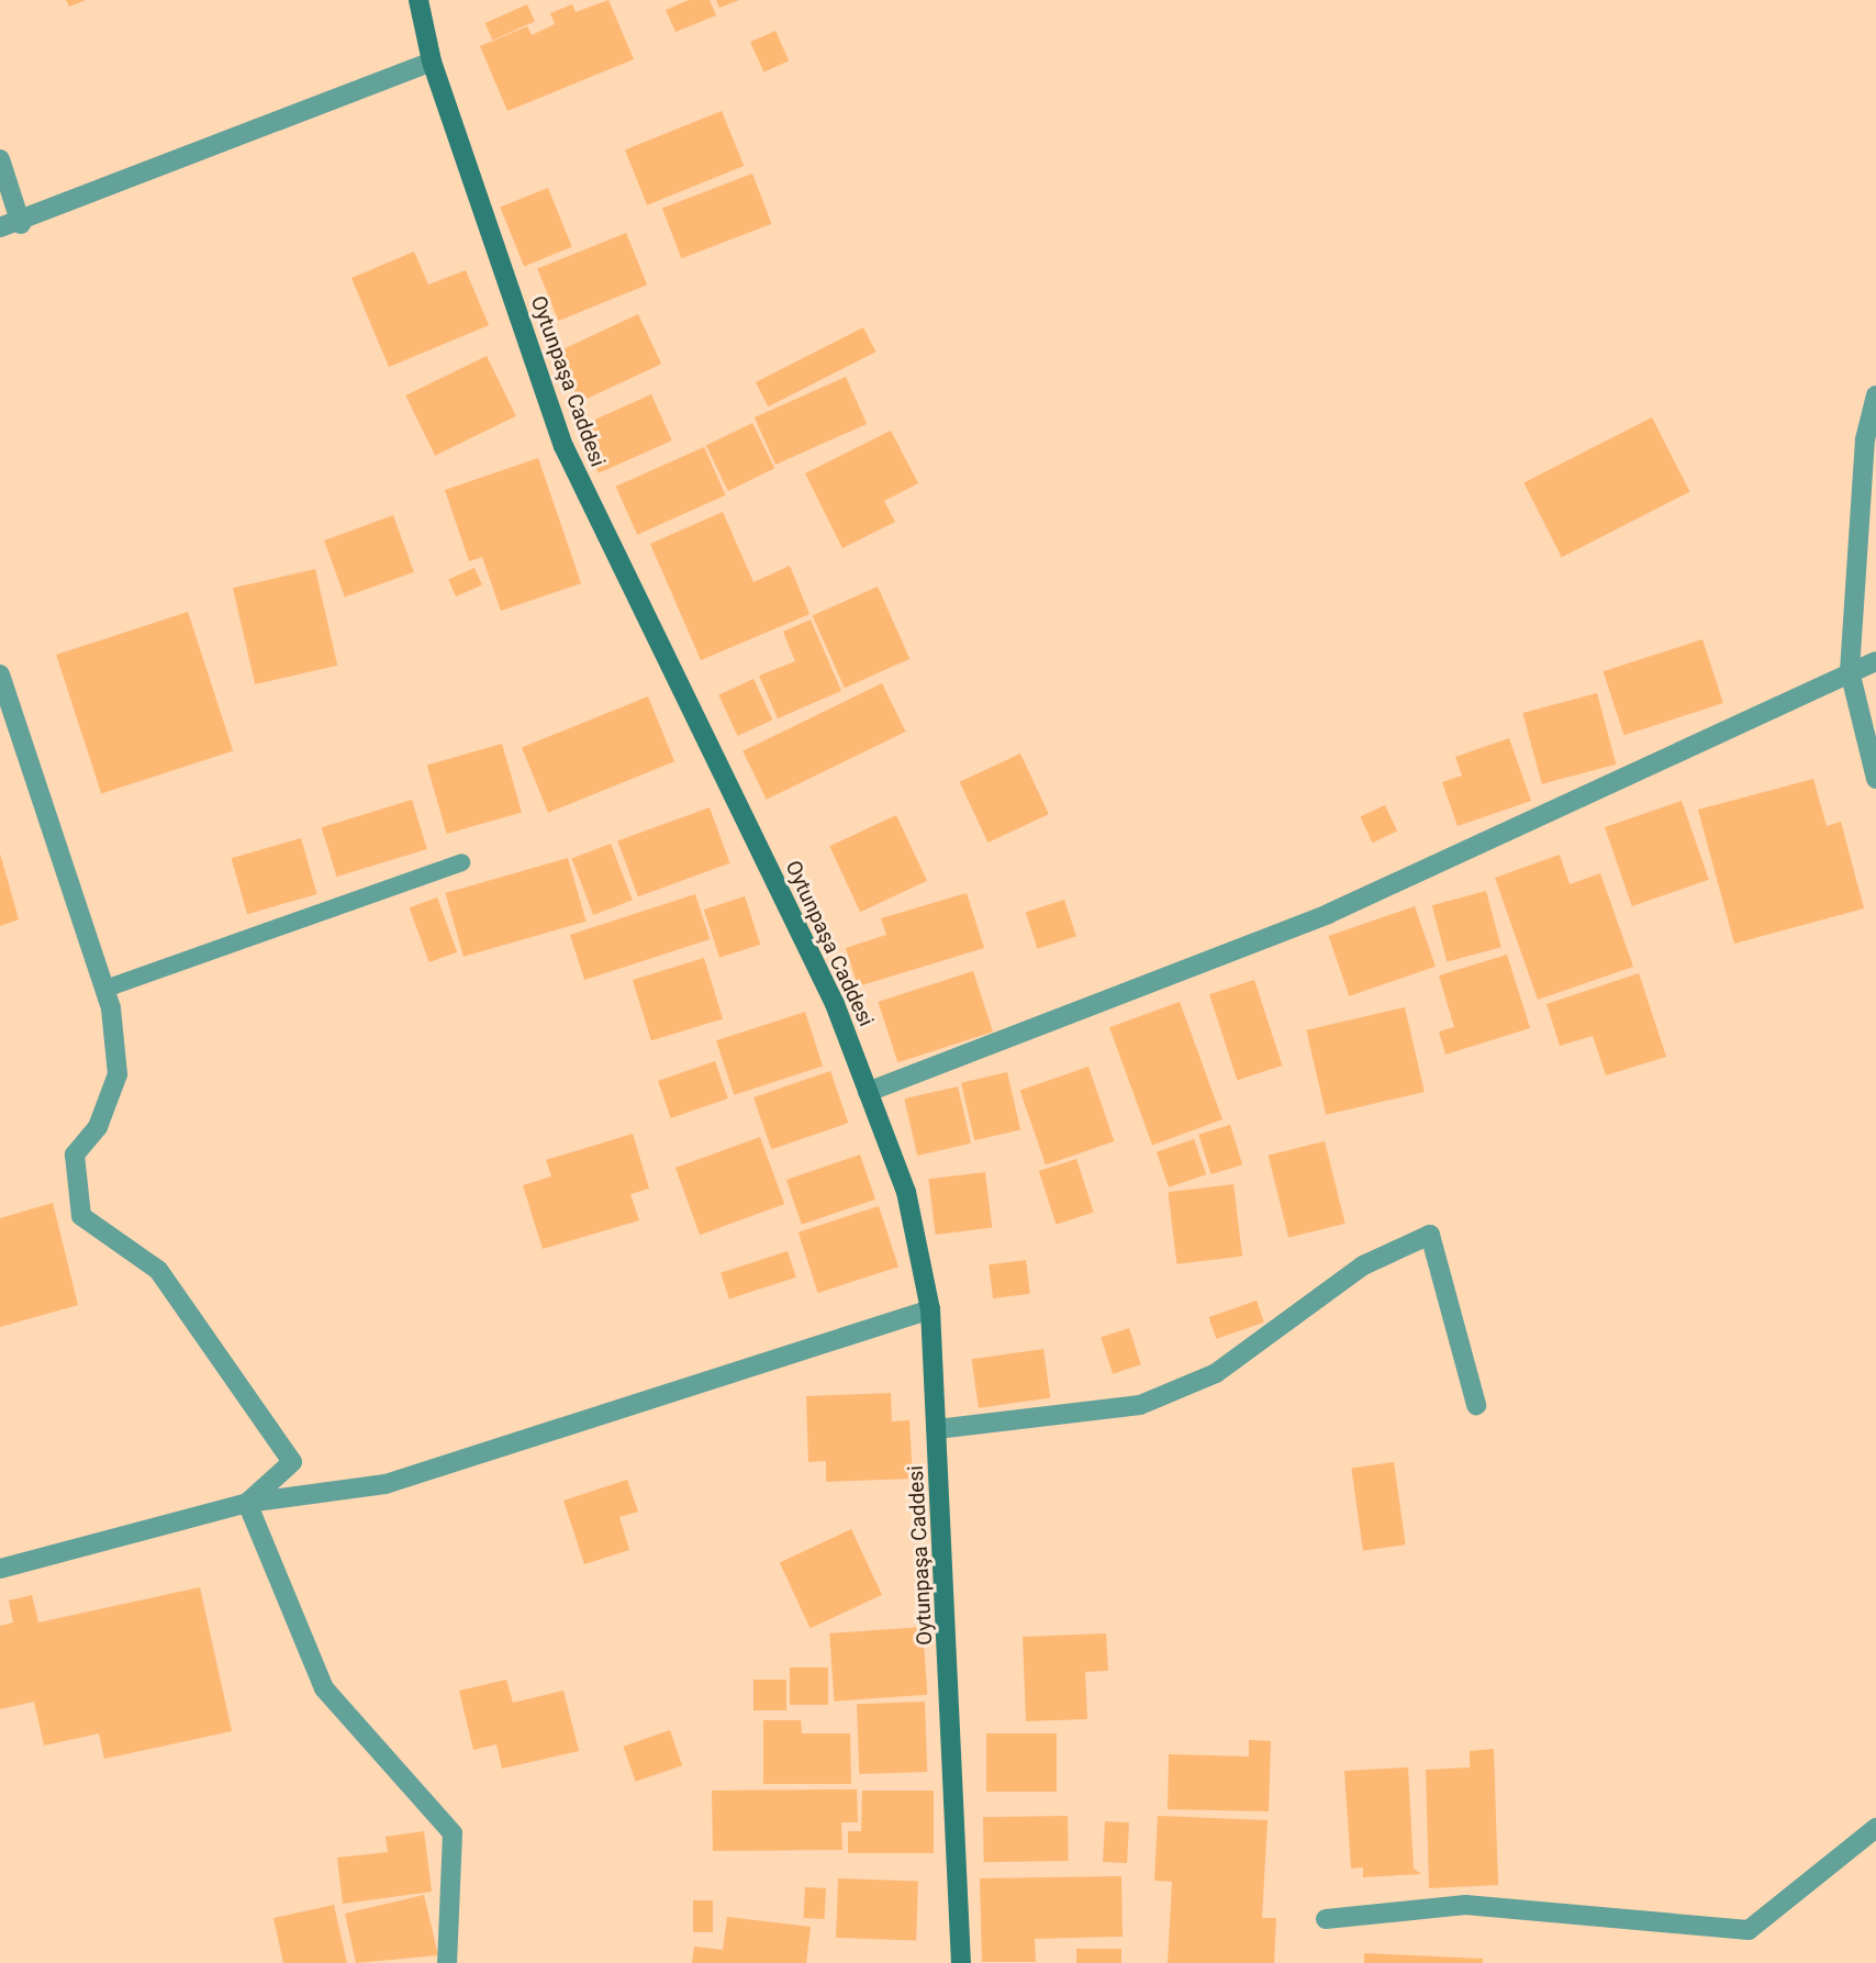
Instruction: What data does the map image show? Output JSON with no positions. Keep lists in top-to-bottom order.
{
  "streets": {
    "street": ["Oytunpaşa Caddesi"]
  }
}
